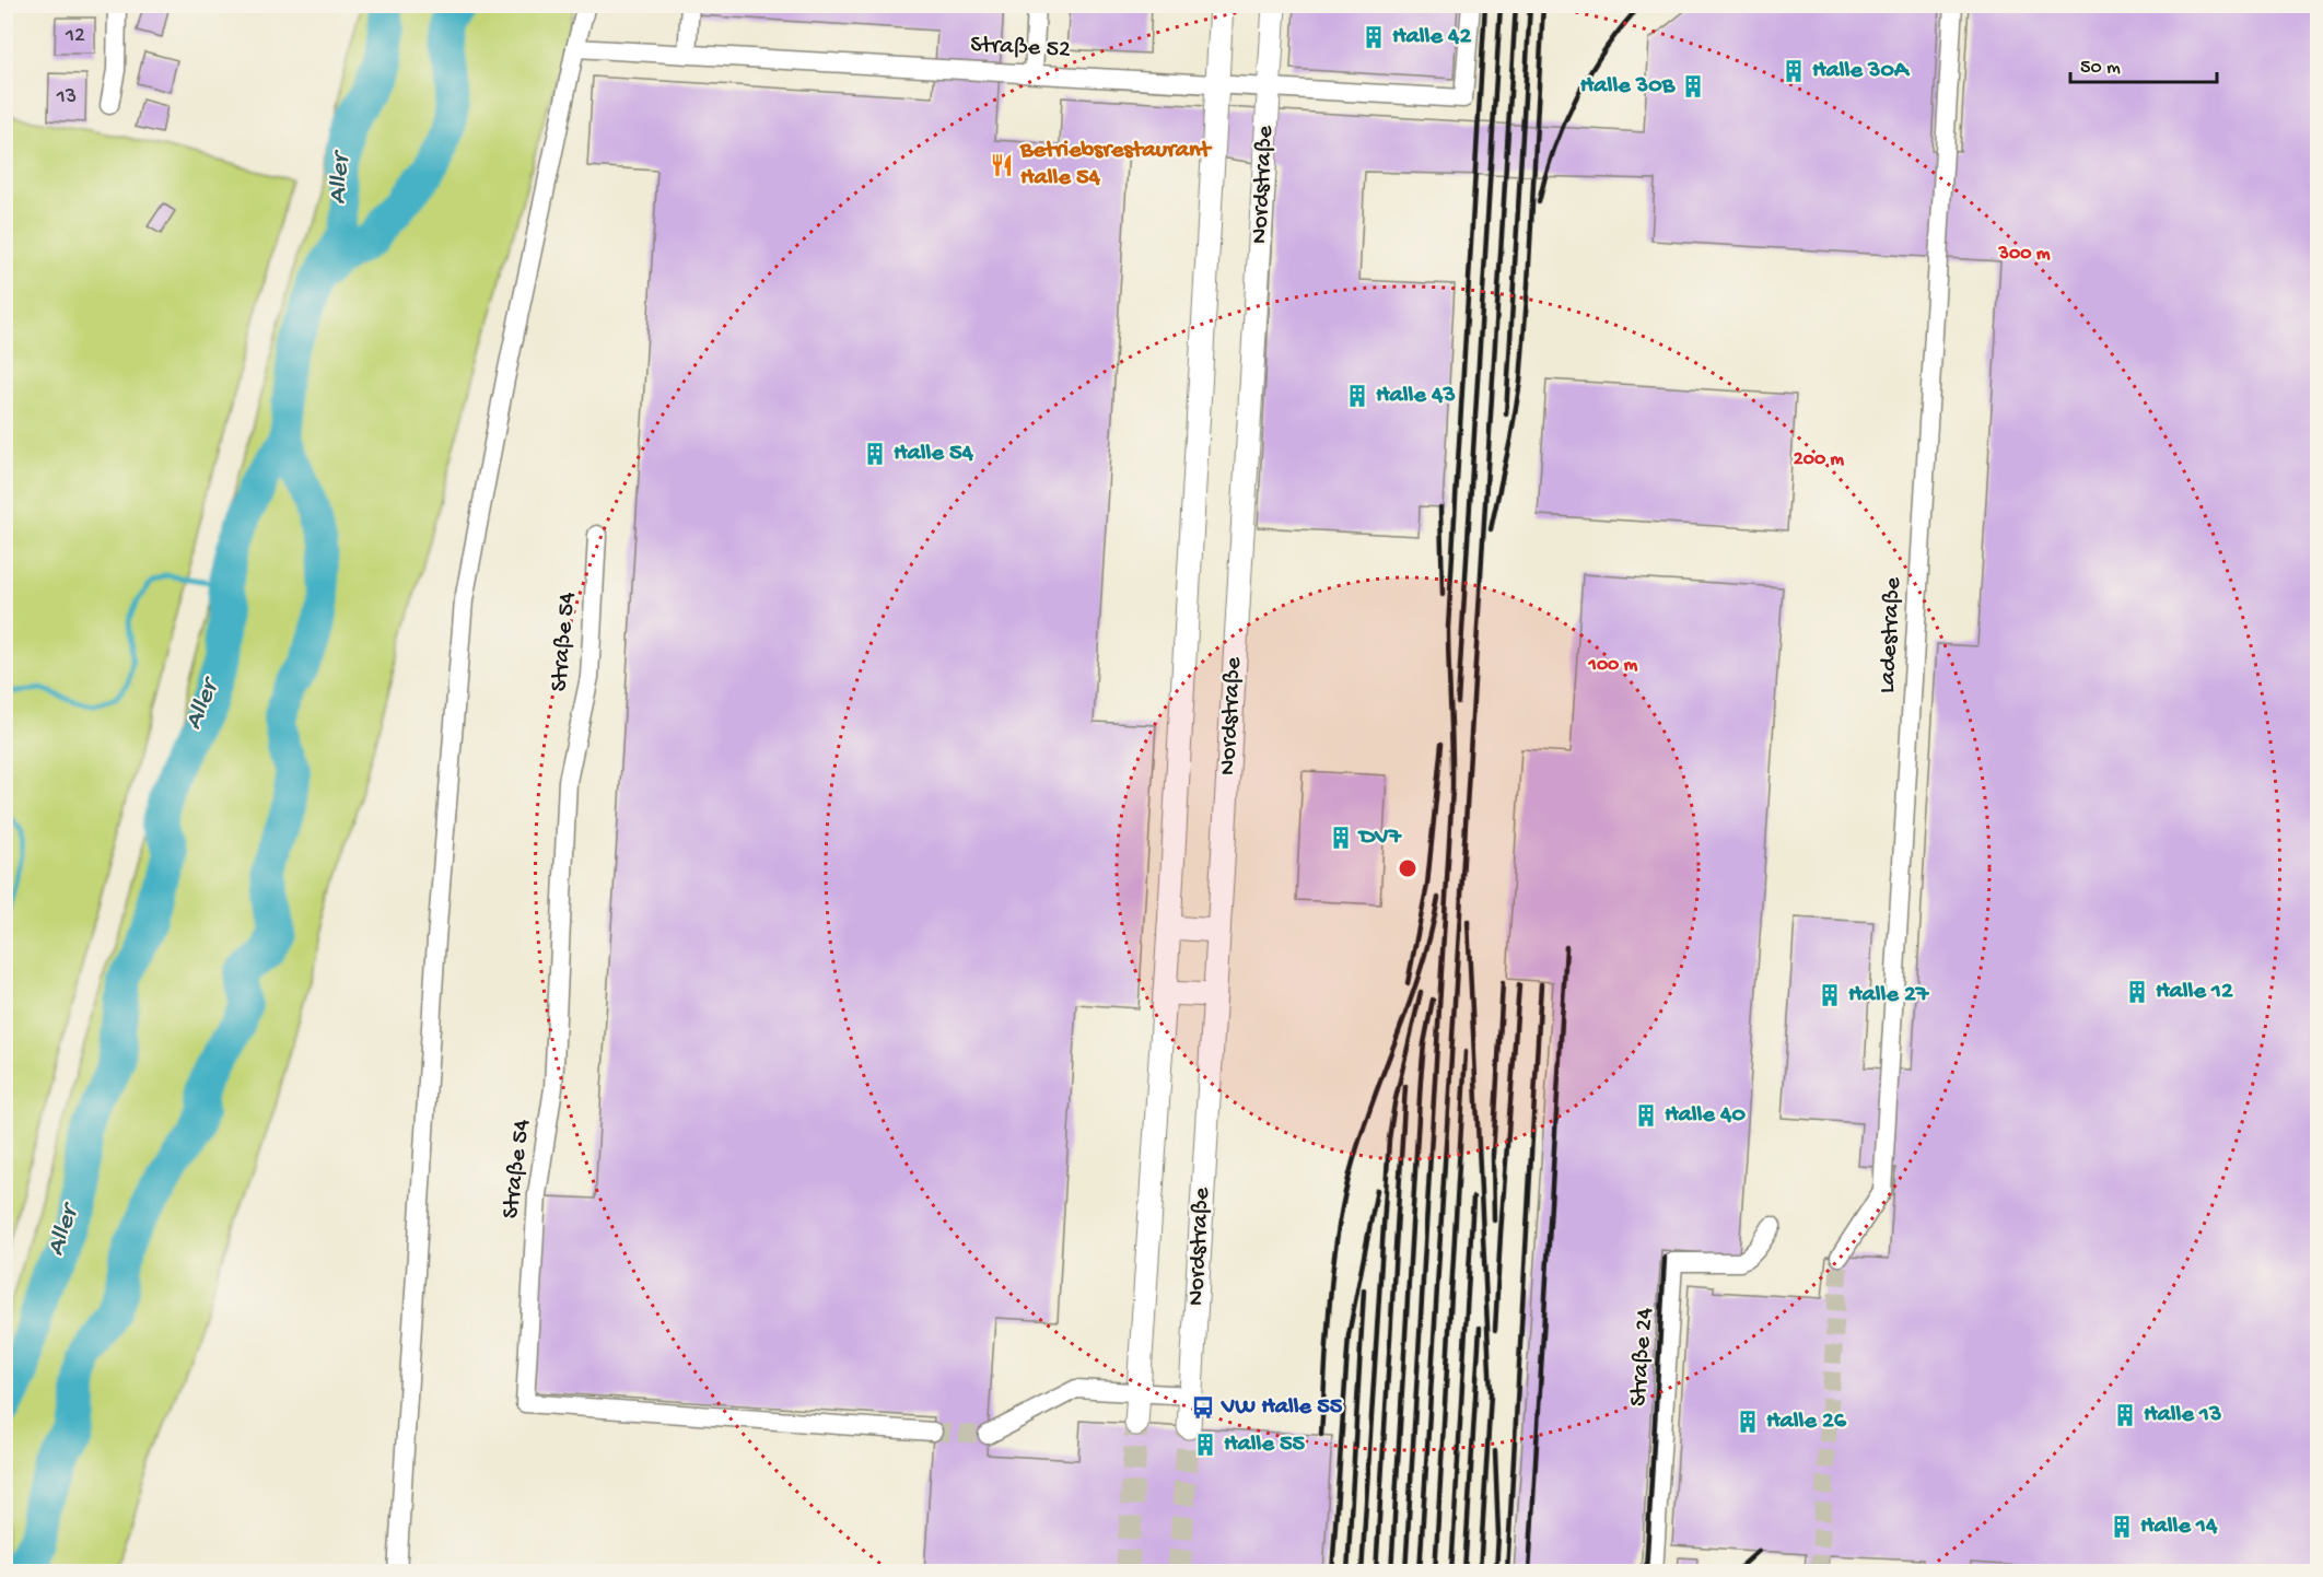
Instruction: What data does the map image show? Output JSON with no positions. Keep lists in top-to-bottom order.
{
  "streets": {
    "street": [
      "Straße 52",
      "Nordstraße",
      "Ladestraße",
      "Straße 54",
      "Straße 24"
    ]
  },
  "crossings": [
    ["Straße 52", "Nordstraße"]
  ],
  "water": ["Aller"],
  "places": {
    "building": [
      "Halle 42",
      "Halle 30A",
      "Halle 30B",
      "Halle 43",
      "Halle 54",
      "DV7",
      "Halle 12",
      "Halle 27",
      "Halle 40",
      "Halle 13",
      "Halle 26",
      "Halle 55",
      "Halle 14"
    ],
    "restaurant": ["Betriebsrestaurant Halle 54"],
    "bus stop": ["VW Halle 55"]
  },
  "house_numbers": ["12", "13"],
  "scale_bar": "50 m",
  "rings": ["300 m", "200 m", "100 m"]
}
